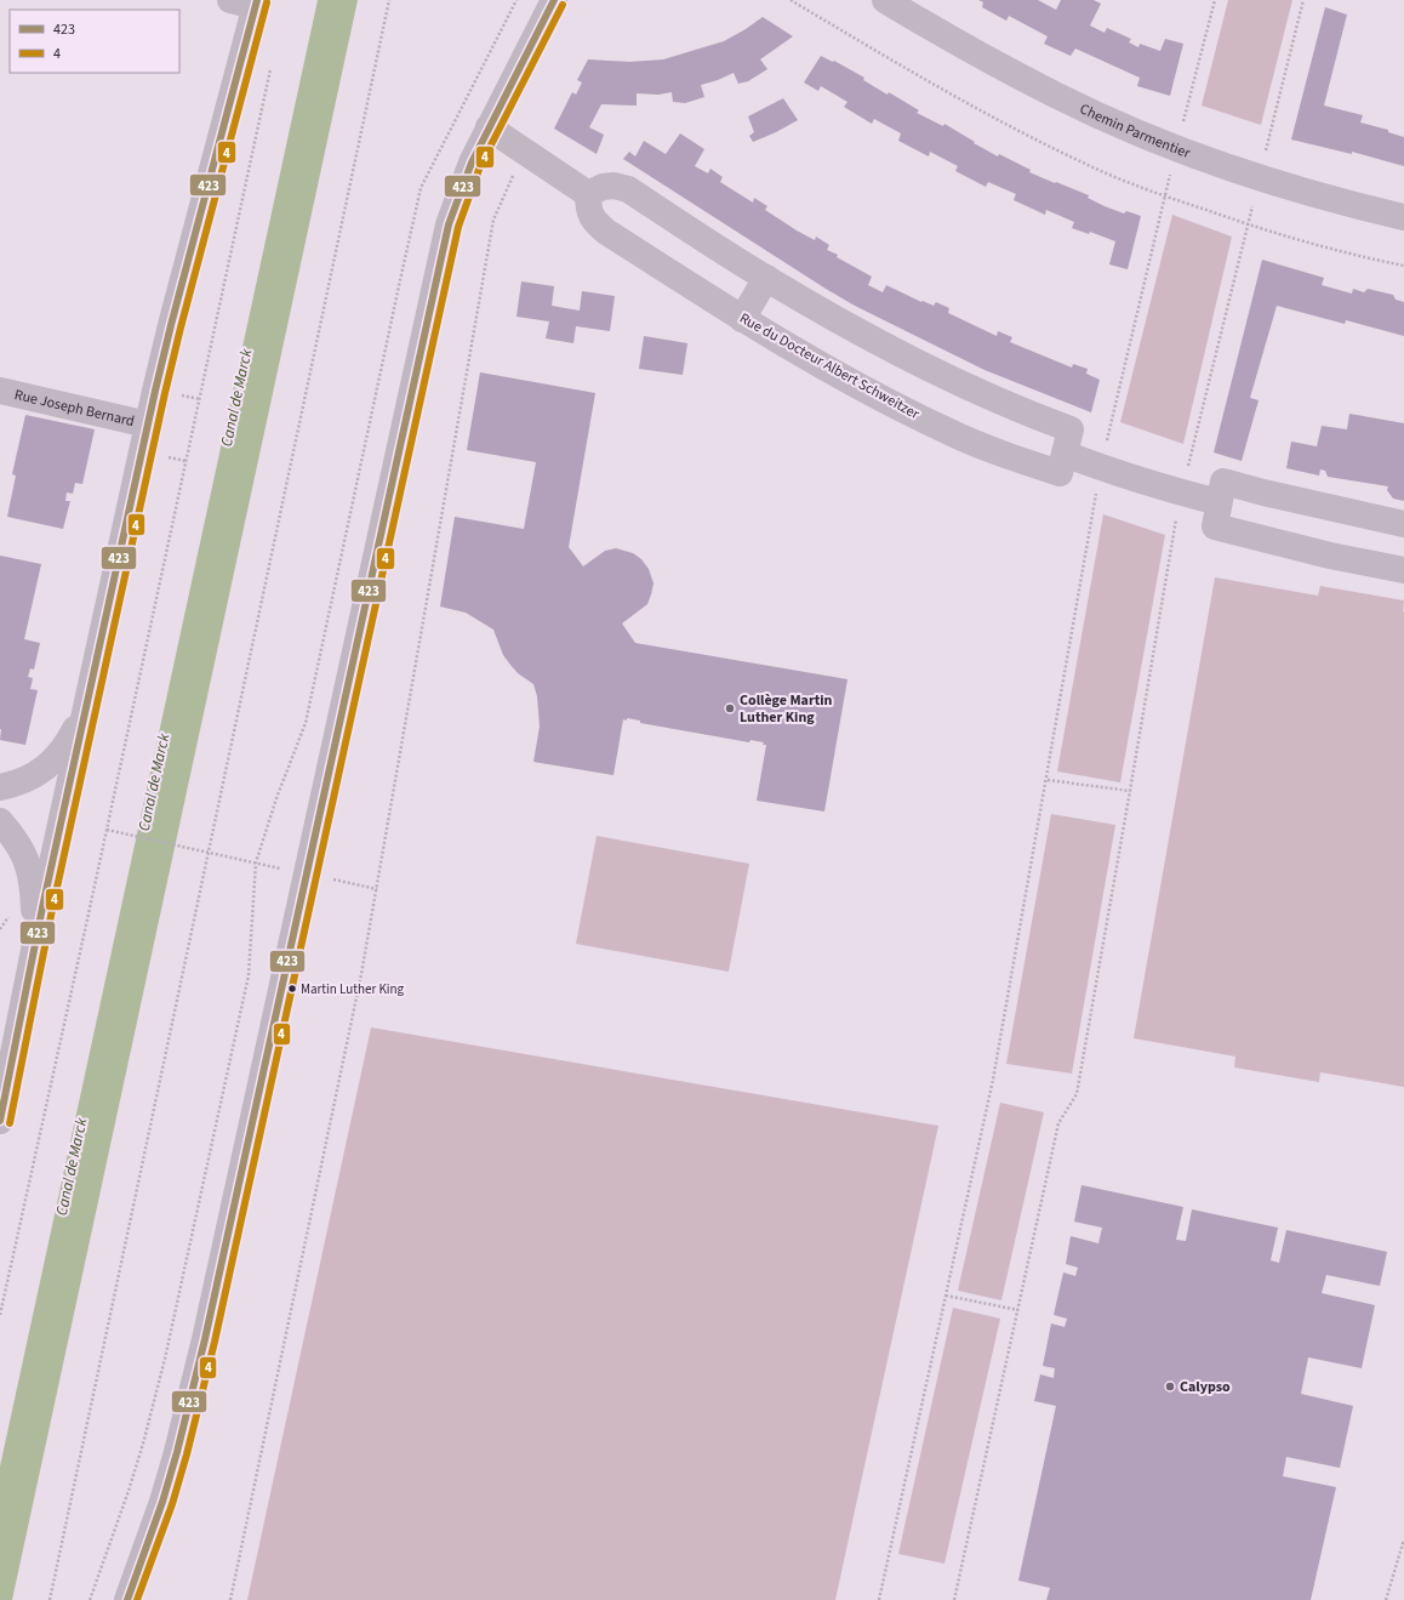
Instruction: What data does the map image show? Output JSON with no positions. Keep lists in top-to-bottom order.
{
  "streets": {
    "street": ["Chemin Parmentier", "Rue du Docteur Albert Schweitzer", "Rue Joseph Bernard"]
  },
  "water": ["Canal de Marck"],
  "places": ["Collège Martin Luther King", "Martin Luther King", "Calypso"],
  "lines": ["transit line 423", "transit line 4"],
  "legend": ["423", "4"]
}
